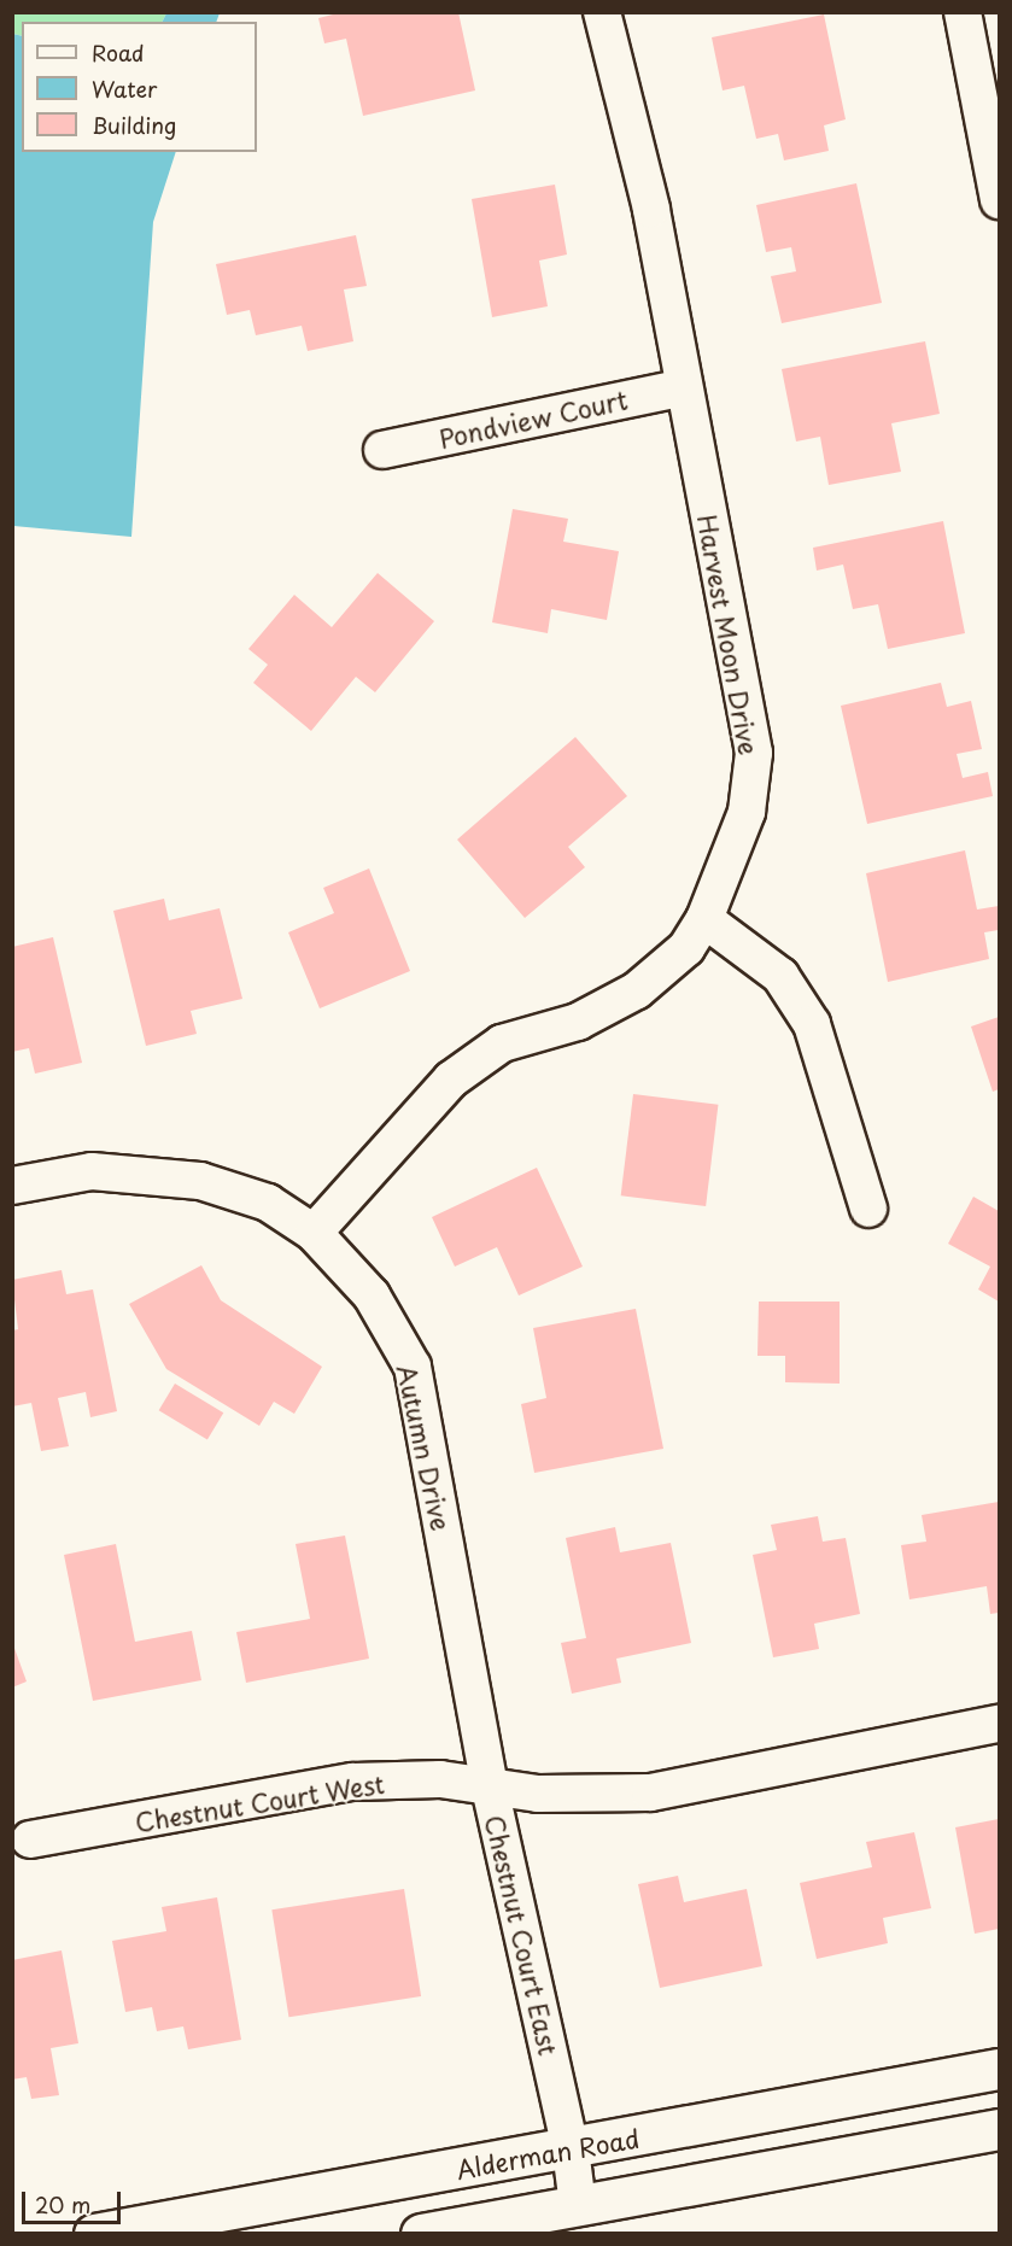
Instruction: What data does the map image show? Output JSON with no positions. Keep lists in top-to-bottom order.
{
  "streets": {
    "main road": ["Alderman Road"],
    "street": [
      "Pondview Court",
      "Harvest Moon Drive",
      "Autumn Drive",
      "Chestnut Court West",
      "Chestnut Court East"
    ]
  },
  "crossings": [
    ["Pondview Court", "Harvest Moon Drive"],
    ["Harvest Moon Drive", "Autumn Drive"],
    ["Autumn Drive", "Chestnut Court West"],
    ["Autumn Drive", "Chestnut Court East"],
    ["Chestnut Court West", "Chestnut Court East"],
    ["Chestnut Court East", "Alderman Road"]
  ],
  "legend": ["Road", "Water", "Building"],
  "scale_bar": "20 m"
}
